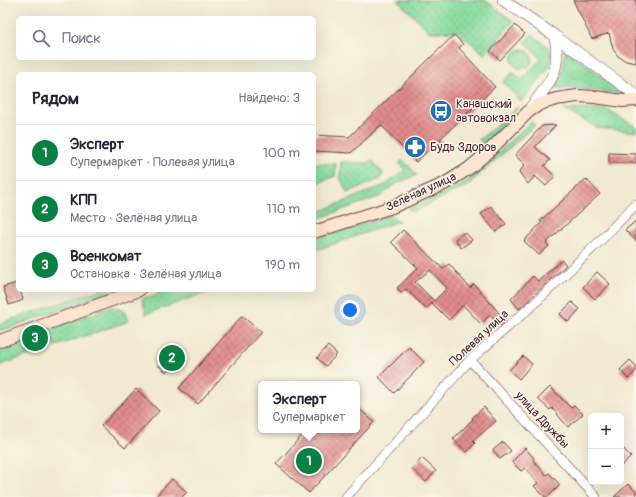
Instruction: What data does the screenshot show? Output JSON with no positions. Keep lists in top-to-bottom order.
{
  "streets": {
    "main road": ["Зелёная улица"],
    "street": ["Полевая улица", "улица Дружбы"]
  },
  "crossings": [
    ["Полевая улица", "улица Дружбы"]
  ],
  "places": {
    "bus stop": ["Канашский автовокзал"],
    "pharmacy": ["Будь Здоров"]
  },
  "page": {
    "search": "Поиск",
    "heading": ["Рядом", "Найдено: 3"],
    "list": [
      {
        "mark": "1",
        "name": "Эксперт",
        "note": "Супермаркет · Полевая улица",
        "value": "100 m"
      },
      {
        "mark": "2",
        "name": "КПП",
        "note": "Место · Зелёная улица",
        "value": "110 m"
      },
      {
        "mark": "3",
        "name": "Военкомат",
        "note": "Остановка · Зелёная улица",
        "value": "190 m"
      }
    ],
    "pins": ["3", "2", "1"],
    "popup": ["Эксперт", "Супермаркет"],
    "map_buttons": ["+", "−"]
  }
}
